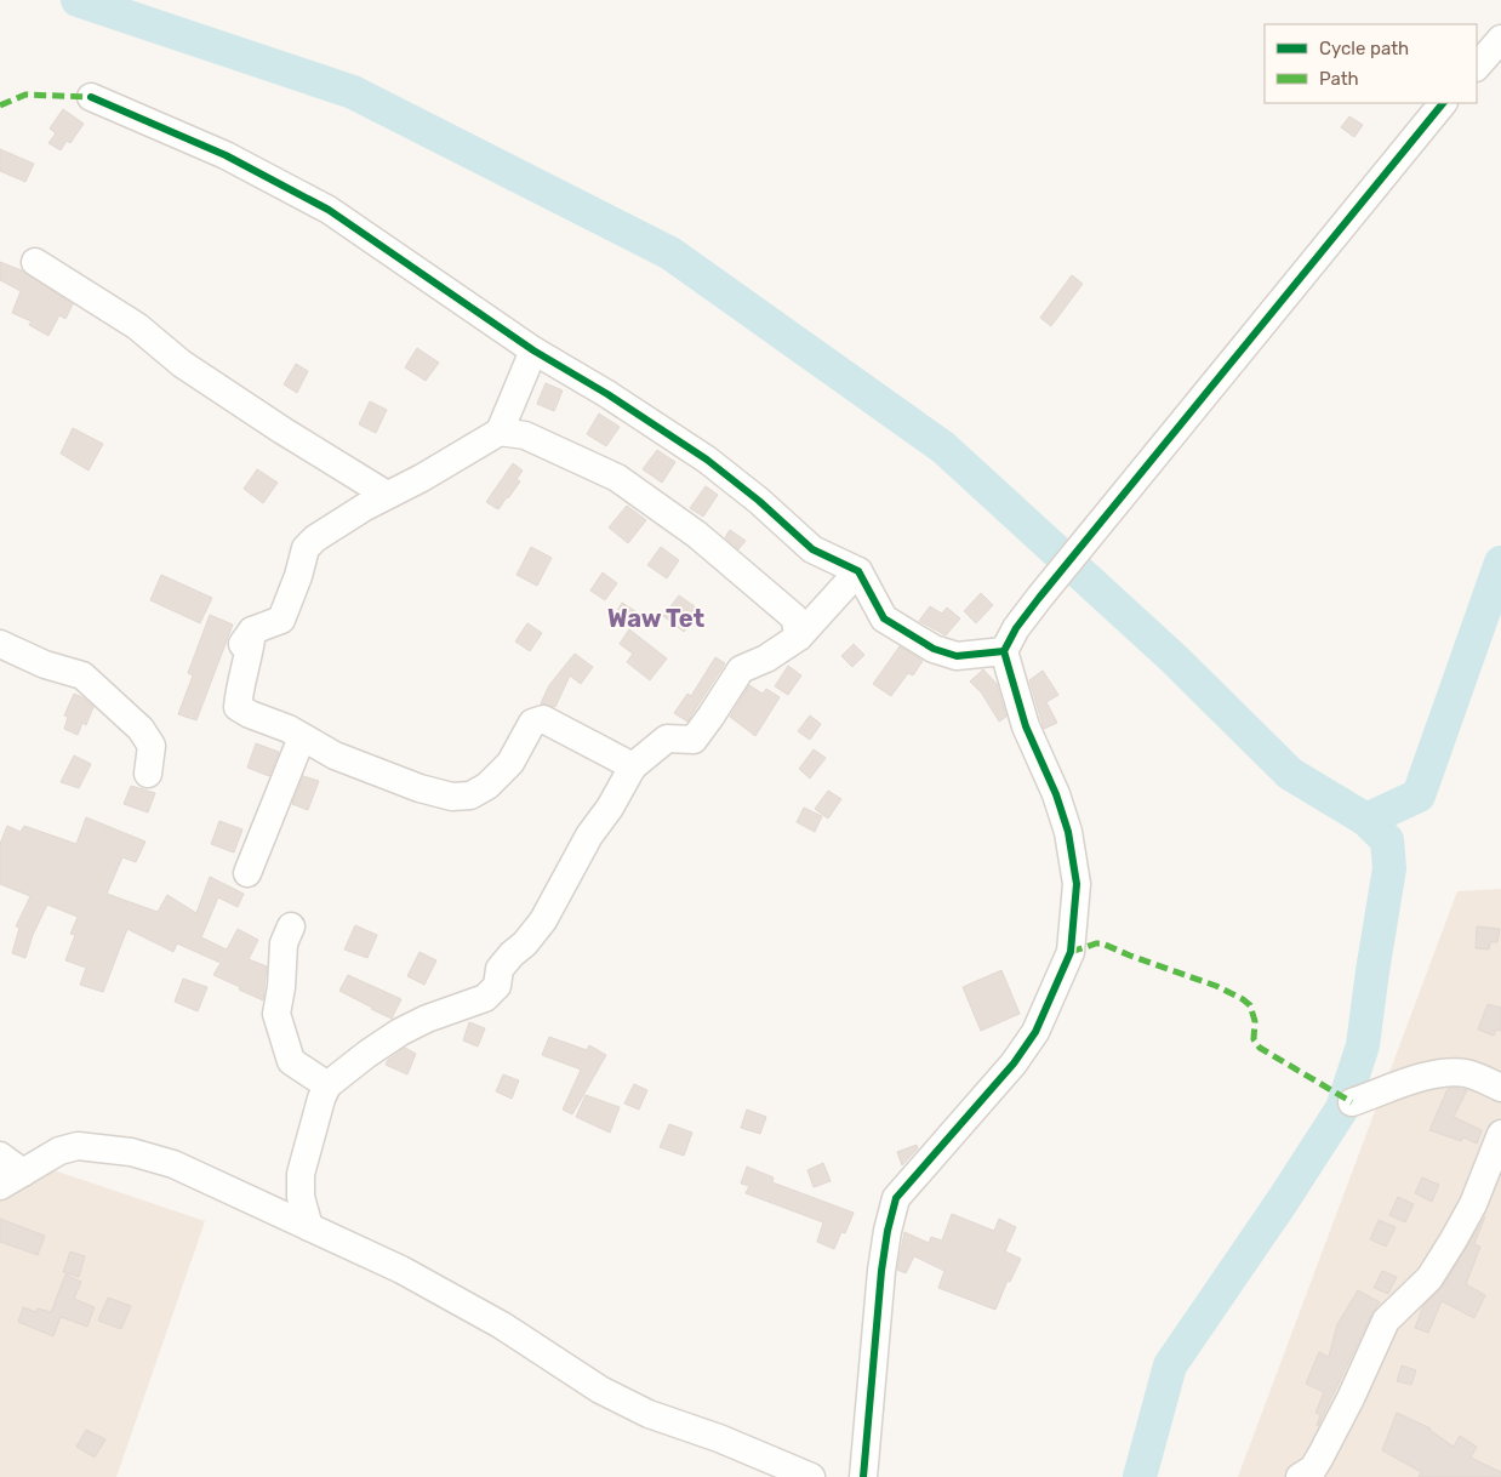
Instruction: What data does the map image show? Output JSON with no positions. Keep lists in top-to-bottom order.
{
  "districts": ["Waw Tet"],
  "legend": ["Cycle path", "Path"]
}
